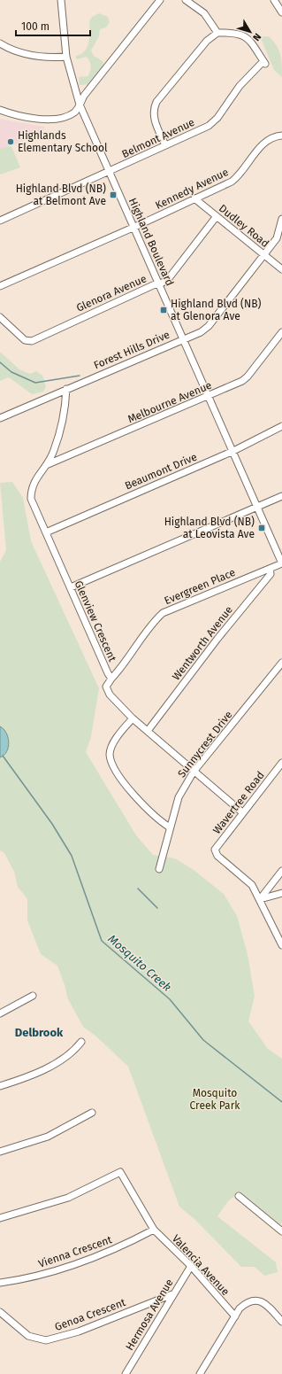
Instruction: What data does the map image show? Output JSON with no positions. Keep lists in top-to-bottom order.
{
  "streets": {
    "street": [
      "Belmont Avenue",
      "Kennedy Avenue",
      "Dudley Road",
      "Highland Boulevard",
      "Glenora Avenue",
      "Forest Hills Drive",
      "Melbourne Avenue",
      "Beaumont Drive",
      "Evergreen Place",
      "Glenview Crescent",
      "Wentworth Avenue",
      "Sunnycrest Drive",
      "Wavertree Road",
      "Vienna Crescent",
      "Valencia Avenue",
      "Genoa Crescent",
      "Hermosa Avenue"
    ]
  },
  "crossings": [
    ["Belmont Avenue", "Highland Boulevard"],
    ["Kennedy Avenue", "Dudley Road"],
    ["Kennedy Avenue", "Highland Boulevard"],
    ["Dudley Road", "Glenora Avenue"],
    ["Dudley Road", "Forest Hills Drive"],
    ["Highland Boulevard", "Glenora Avenue"],
    ["Highland Boulevard", "Forest Hills Drive"],
    ["Highland Boulevard", "Melbourne Avenue"],
    ["Highland Boulevard", "Beaumont Drive"],
    ["Highland Boulevard", "Evergreen Place"],
    ["Forest Hills Drive", "Glenview Crescent"],
    ["Melbourne Avenue", "Glenview Crescent"],
    ["Beaumont Drive", "Glenview Crescent"],
    ["Evergreen Place", "Glenview Crescent"],
    ["Evergreen Place", "Wentworth Avenue"],
    ["Glenview Crescent", "Wentworth Avenue"],
    ["Glenview Crescent", "Sunnycrest Drive"],
    ["Glenview Crescent", "Wavertree Road"],
    ["Vienna Crescent", "Valencia Avenue"],
    ["Valencia Avenue", "Hermosa Avenue"],
    ["Genoa Crescent", "Hermosa Avenue"]
  ],
  "districts": ["Delbrook"],
  "water": ["Mosquito Creek"],
  "parks": ["Mosquito Creek Park"],
  "places": {
    "other": ["Highlands Elementary School"],
    "transit": ["Highland Blvd (NB) at Belmont Ave", "Highland Blvd (NB) at Glenora Ave", "Highland Blvd (NB) at Leovista Ave"]
  },
  "scale_bar": "100 m",
  "north": "bottom right"
}
